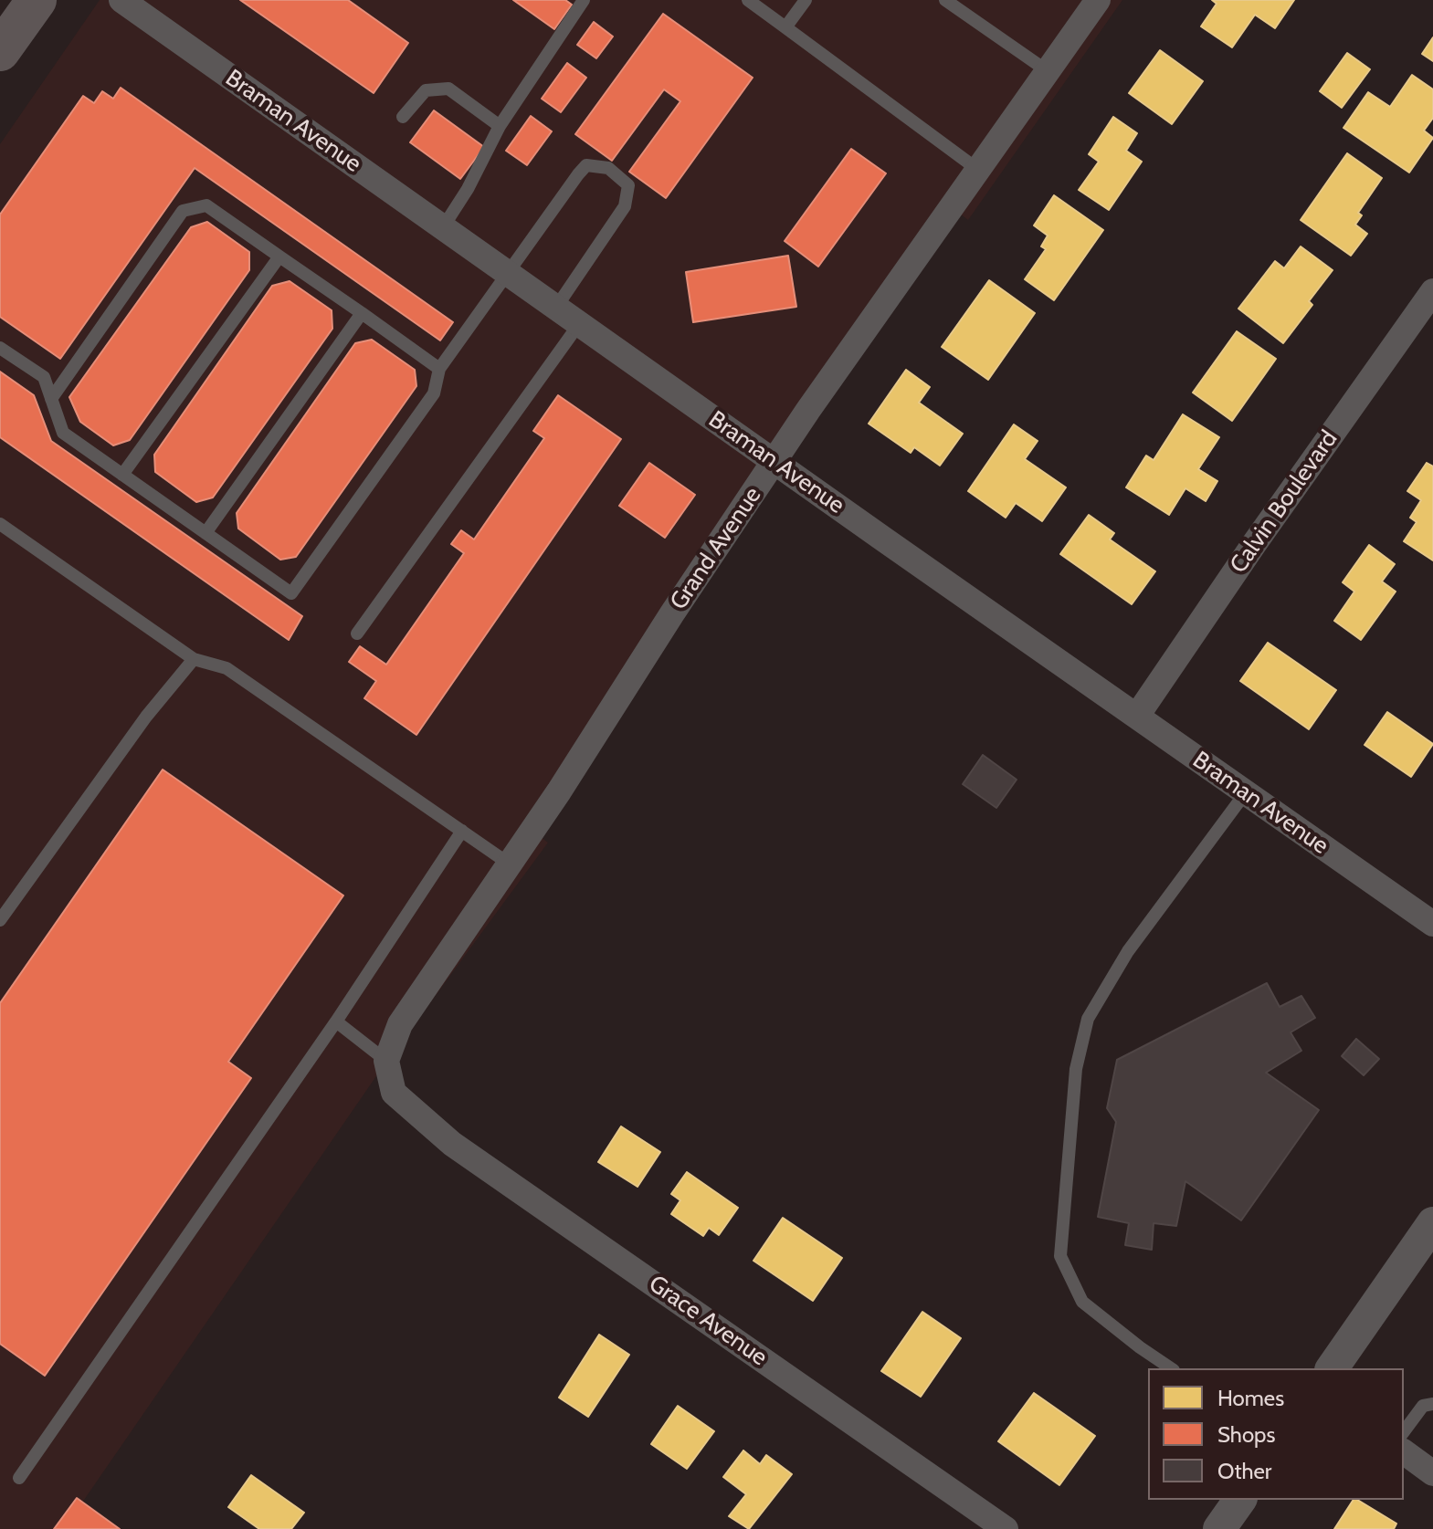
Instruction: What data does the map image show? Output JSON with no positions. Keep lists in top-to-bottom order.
{
  "streets": {
    "street": [
      "Braman Avenue",
      "Calvin Boulevard",
      "Grand Avenue",
      "Grace Avenue"
    ]
  },
  "crossings": [
    ["Braman Avenue", "Calvin Boulevard"],
    ["Braman Avenue", "Grand Avenue"],
    ["Grand Avenue", "Grace Avenue"]
  ],
  "legend": ["Homes", "Shops", "Other"]
}
